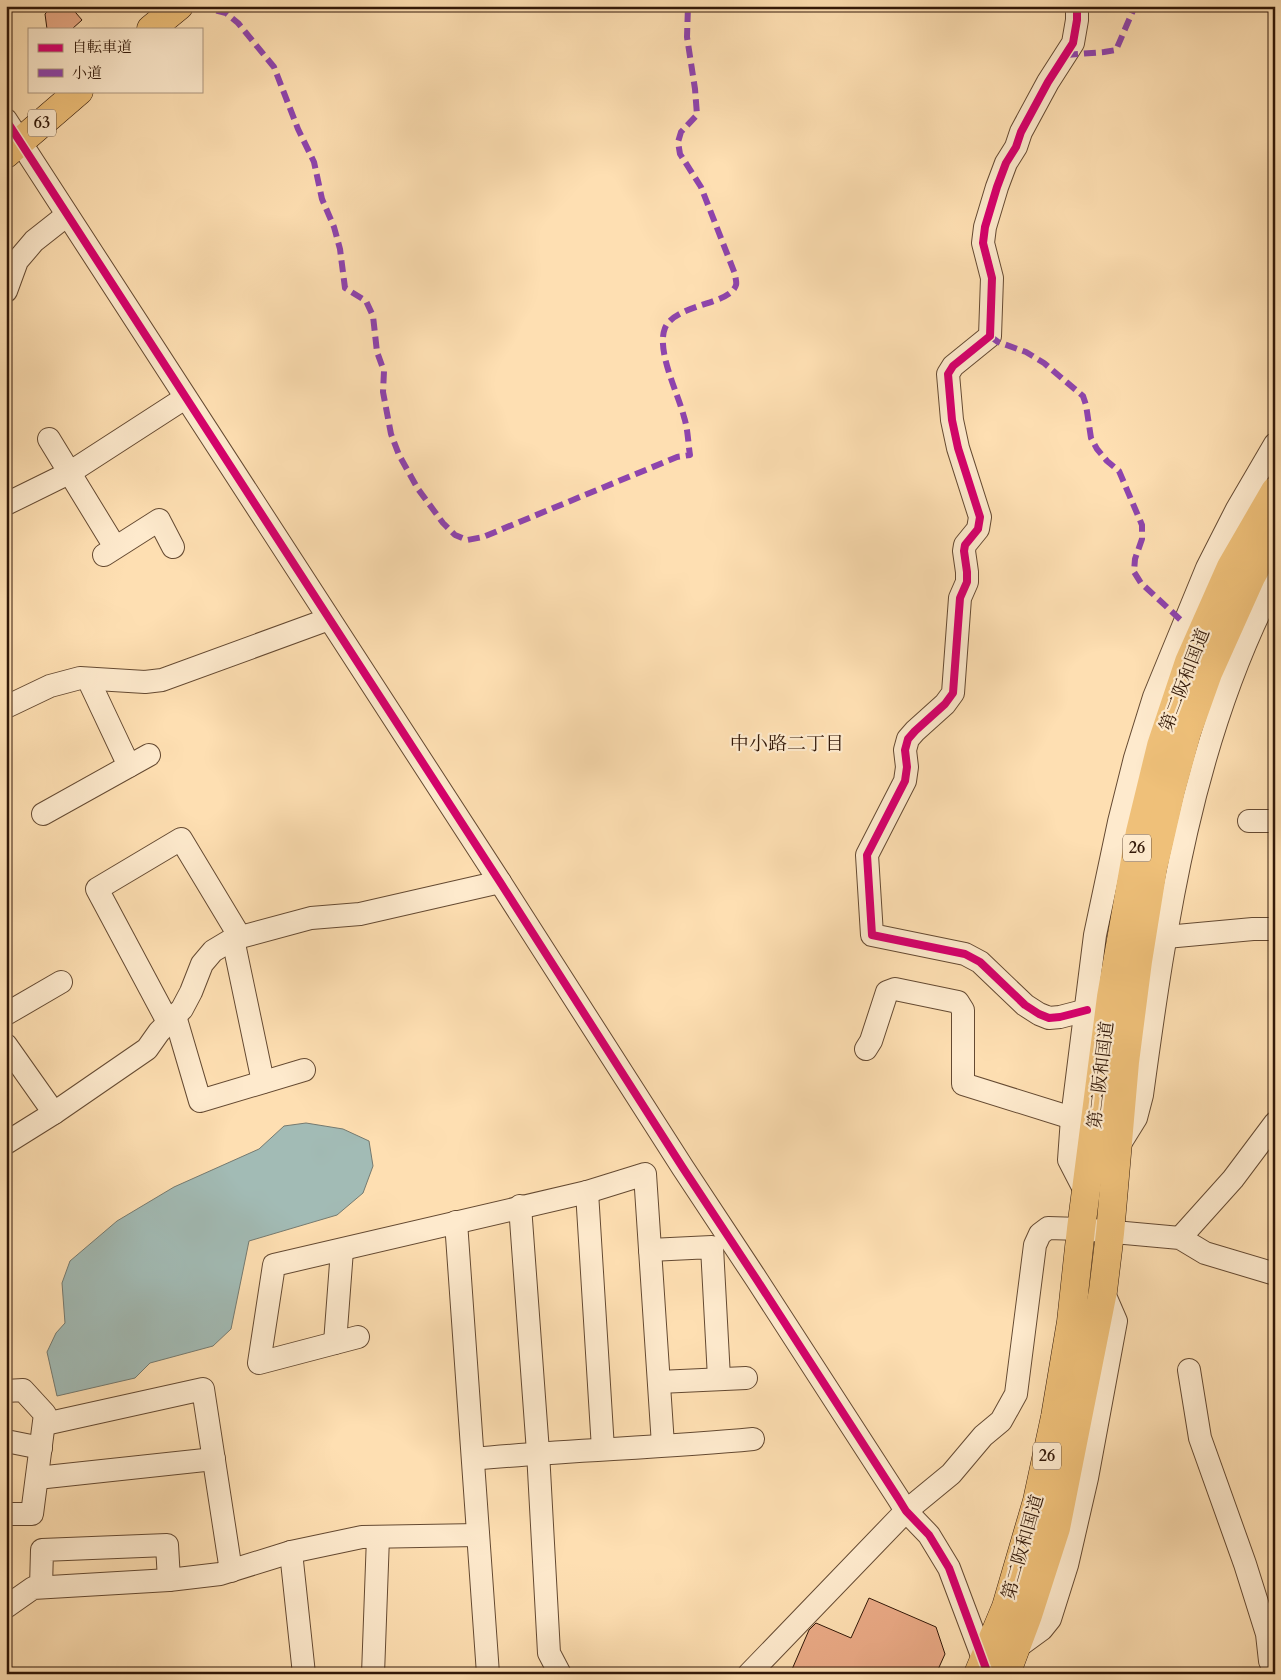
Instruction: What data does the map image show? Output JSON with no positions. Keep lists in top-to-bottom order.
{
  "streets": {
    "main road": ["63", "第二阪和国道", "26"]
  },
  "districts": ["中小路二丁目"],
  "legend": ["自転車道", "小道"]
}
